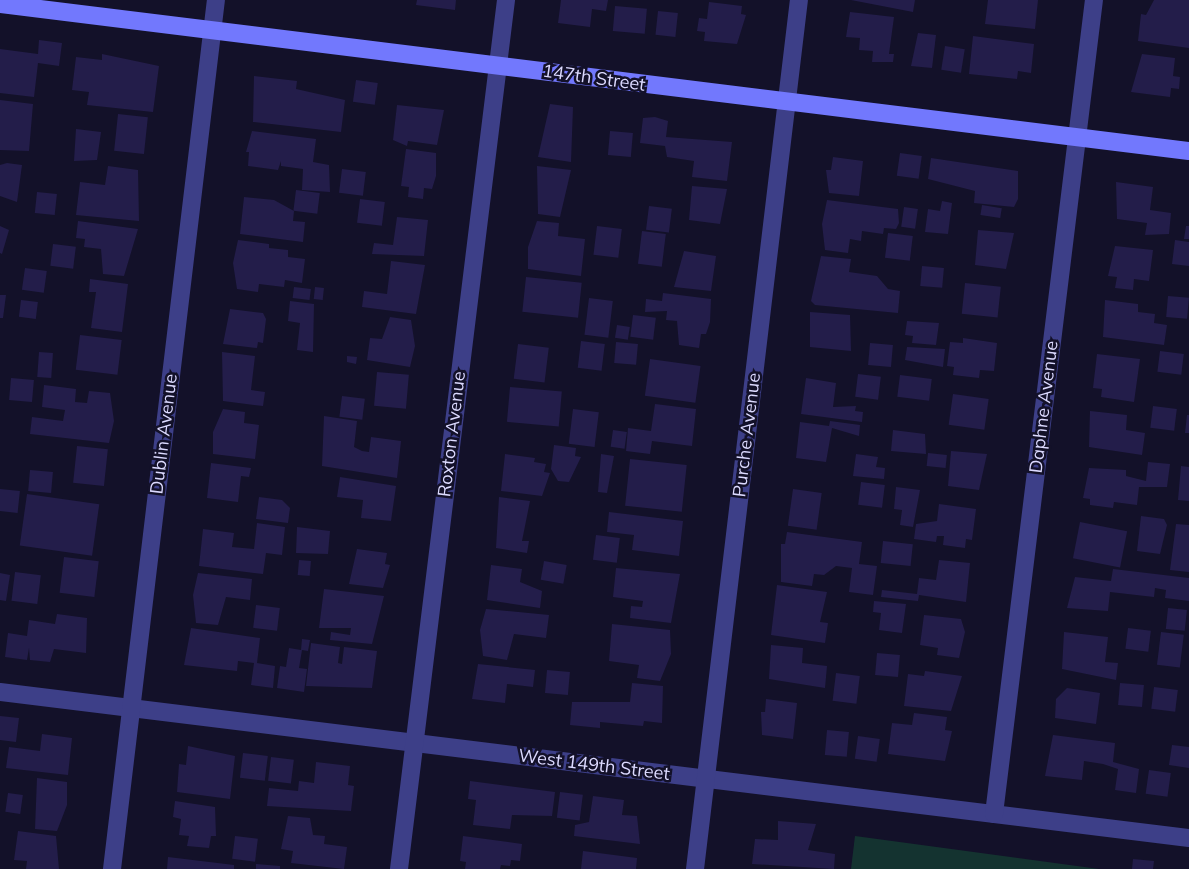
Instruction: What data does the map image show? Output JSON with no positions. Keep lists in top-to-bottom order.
{
  "streets": {
    "street": [
      "147th Street",
      "Daphne Avenue",
      "Dublin Avenue",
      "Roxton Avenue",
      "Purche Avenue",
      "West 149th Street"
    ]
  },
  "crossings": [
    ["147th Street", "Daphne Avenue"],
    ["147th Street", "Dublin Avenue"],
    ["147th Street", "Roxton Avenue"],
    ["147th Street", "Purche Avenue"],
    ["Daphne Avenue", "West 149th Street"],
    ["Dublin Avenue", "West 149th Street"],
    ["Roxton Avenue", "West 149th Street"],
    ["Purche Avenue", "West 149th Street"]
  ]
}
